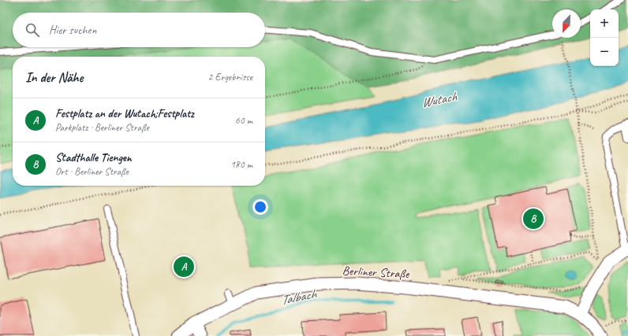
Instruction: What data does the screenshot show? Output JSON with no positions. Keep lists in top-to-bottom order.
{
  "streets": {
    "street": ["Berliner Straße"]
  },
  "water": ["Wutach", "Talbach"],
  "north": "bottom left",
  "page": {
    "map_buttons": ["+", "−"],
    "search": "Hier suchen",
    "heading": ["In der Nähe", "2 Ergebnisse"],
    "list": [
      {
        "mark": "A",
        "name": "Festplatz an der Wutach;Festplatz",
        "note": "Parkplatz · Berliner Straße",
        "value": "60 m"
      },
      {
        "mark": "B",
        "name": "Stadthalle Tiengen",
        "note": "Ort · Berliner Straße",
        "value": "180 m"
      }
    ],
    "pins": ["B", "A"]
  }
}
